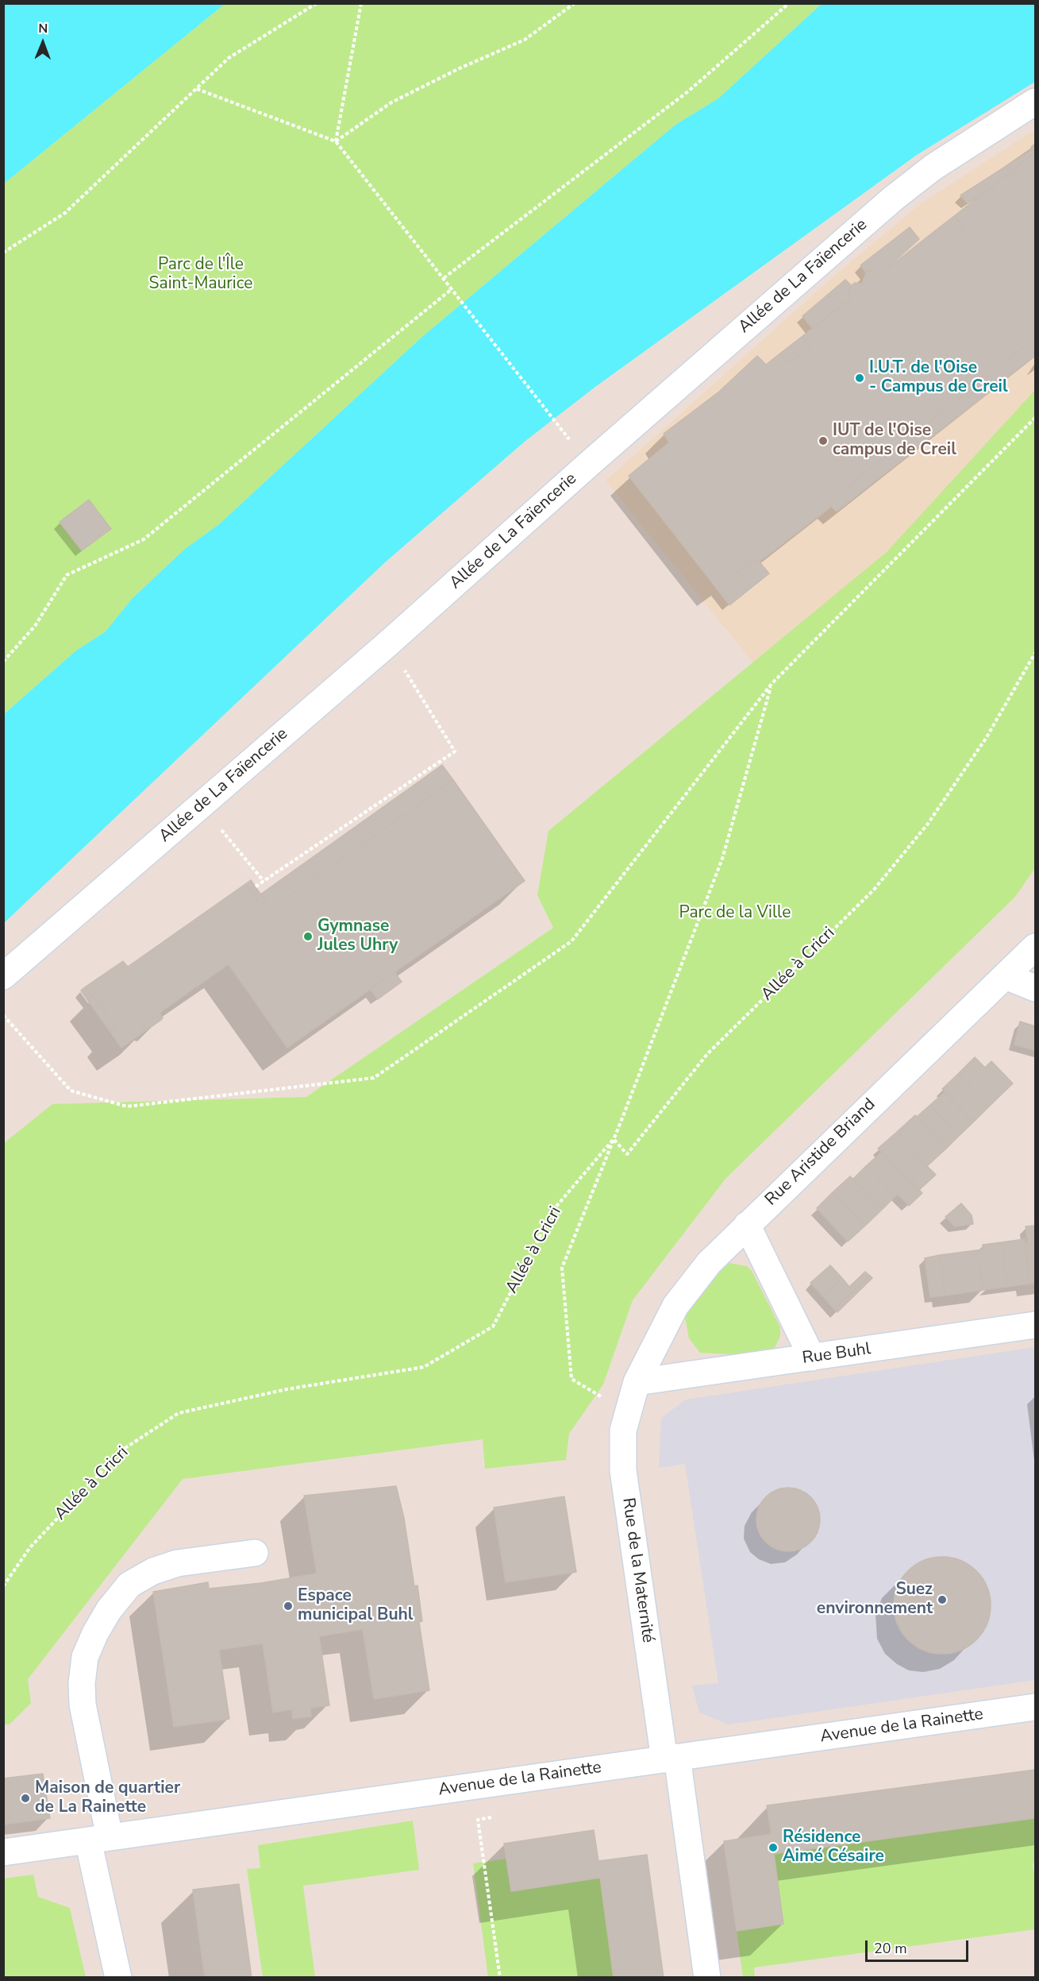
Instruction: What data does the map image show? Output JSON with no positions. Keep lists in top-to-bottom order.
{
  "streets": {
    "street": [
      "Allée de La Faïencerie",
      "Rue Aristide Briand",
      "Rue Buhl",
      "Rue de la Maternité",
      "Avenue de la Rainette"
    ],
    "path": ["Allée à Cricri"]
  },
  "crossings": [
    ["Rue Aristide Briand", "Rue Buhl"],
    ["Rue Aristide Briand", "Rue de la Maternité"],
    ["Rue Buhl", "Rue de la Maternité"],
    ["Rue de la Maternité", "Avenue de la Rainette"]
  ],
  "parks": ["Parc de l'Île Saint-Maurice", "Parc de la Ville"],
  "places": [
    "I.U.T. de l'Oise - Campus de Creil",
    "IUT de l'Oise campus de Creil",
    "Gymnase Jules Uhry",
    "Suez environnement",
    "Espace municipal Buhl",
    "Maison de quartier de La Rainette",
    "Résidence Aimé Césaire"
  ],
  "scale_bar": "20 m",
  "north": "top"
}
